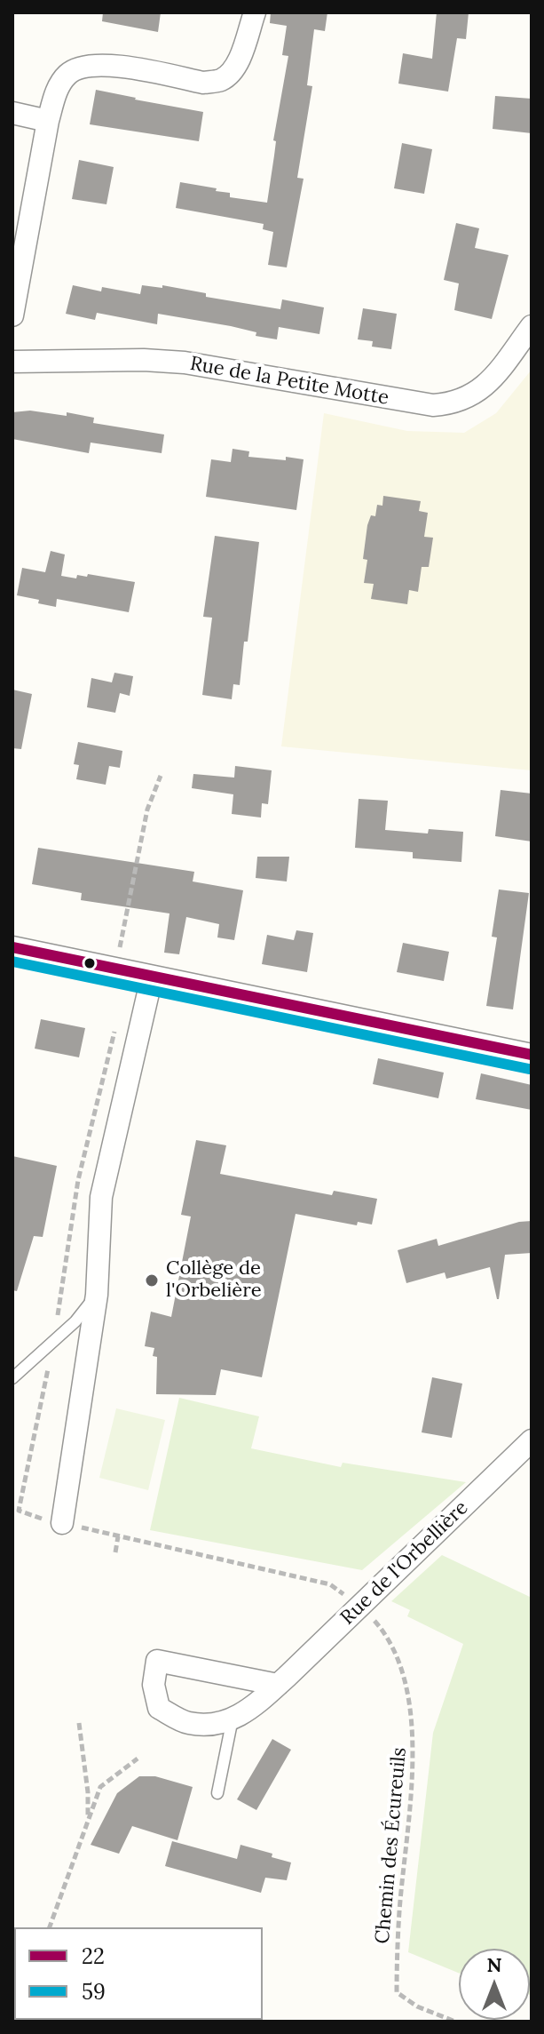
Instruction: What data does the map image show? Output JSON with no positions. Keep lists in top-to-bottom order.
{
  "streets": {
    "street": ["Rue de la Petite Motte", "Rue de l'Orbellière"],
    "path": ["Chemin des Écureuils"]
  },
  "crossings": [
    ["Rue de l'Orbellière", "Chemin des Écureuils"]
  ],
  "places": ["Collège de l'Orbelière"],
  "lines": ["transit line 22", "transit line 59"],
  "legend": ["22", "59"],
  "north": "top"
}
